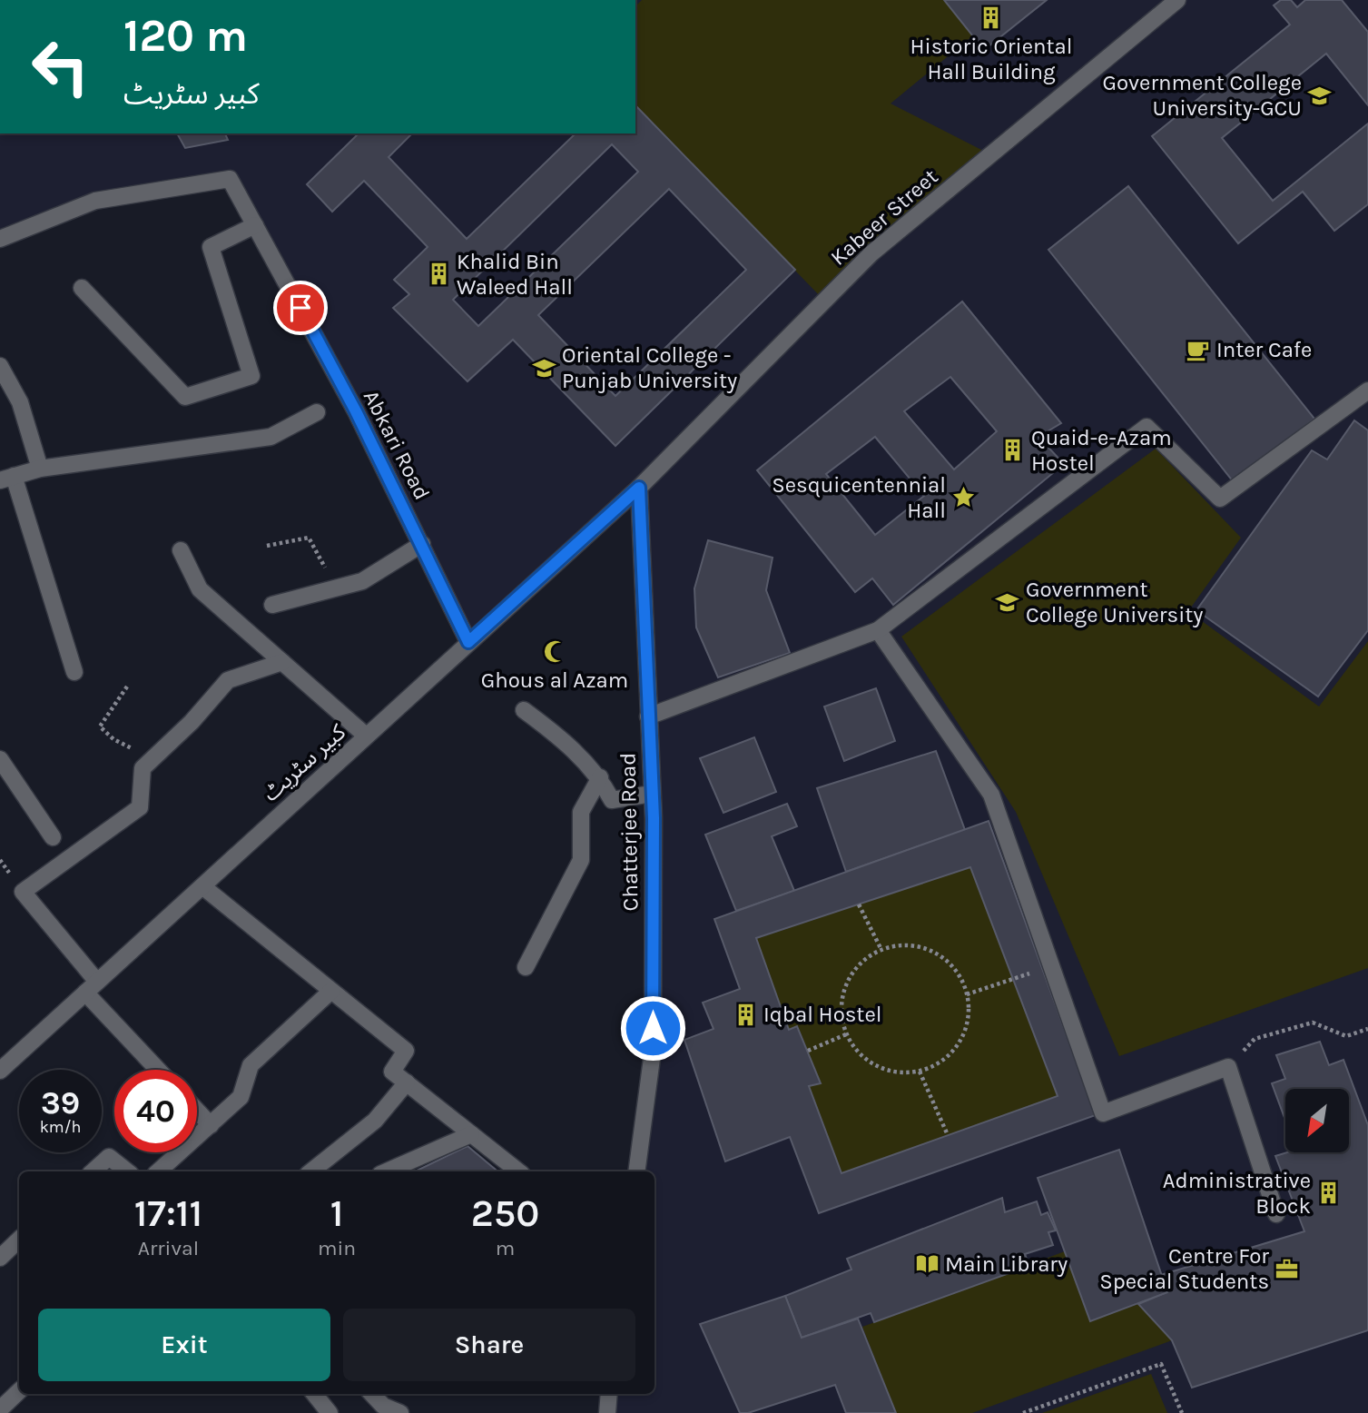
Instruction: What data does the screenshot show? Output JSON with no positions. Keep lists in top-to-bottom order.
{
  "streets": {
    "street": [
      "Kabeer Street",
      "Abkari Road",
      "کبیر سٹریٹ",
      "Chatterjee Road"
    ]
  },
  "crossings": [
    ["Kabeer Street", "کبیر سٹریٹ"],
    ["Kabeer Street", "Chatterjee Road"],
    ["Abkari Road", "کبیر سٹریٹ"],
    ["کبیر سٹریٹ", "Chatterjee Road"]
  ],
  "places": {
    "building": [
      "Historic Oriental Hall Building",
      "Khalid Bin Waleed Hall",
      "Quaid-e-Azam Hostel",
      "Iqbal Hostel",
      "Administrative Block"
    ],
    "school or university": ["Government College University-GCU", "Oriental College - Punjab University", "Government College University"],
    "cafe": ["Inter Cafe"],
    "place": ["Sesquicentennial Hall"],
    "mosque": ["Ghous al Azam"],
    "library": ["Main Library"],
    "office": ["Centre For Special Students"]
  },
  "north": "bottom left",
  "page": {
    "turn": ["120 m", "کبیر سٹریٹ"],
    "speed": "39 km/h",
    "limit": "40",
    "eta": [
      "17:11",
      "Arrival",
      "1",
      "min",
      "250",
      "m"
    ],
    "buttons": ["Exit", "Share"]
  }
}
